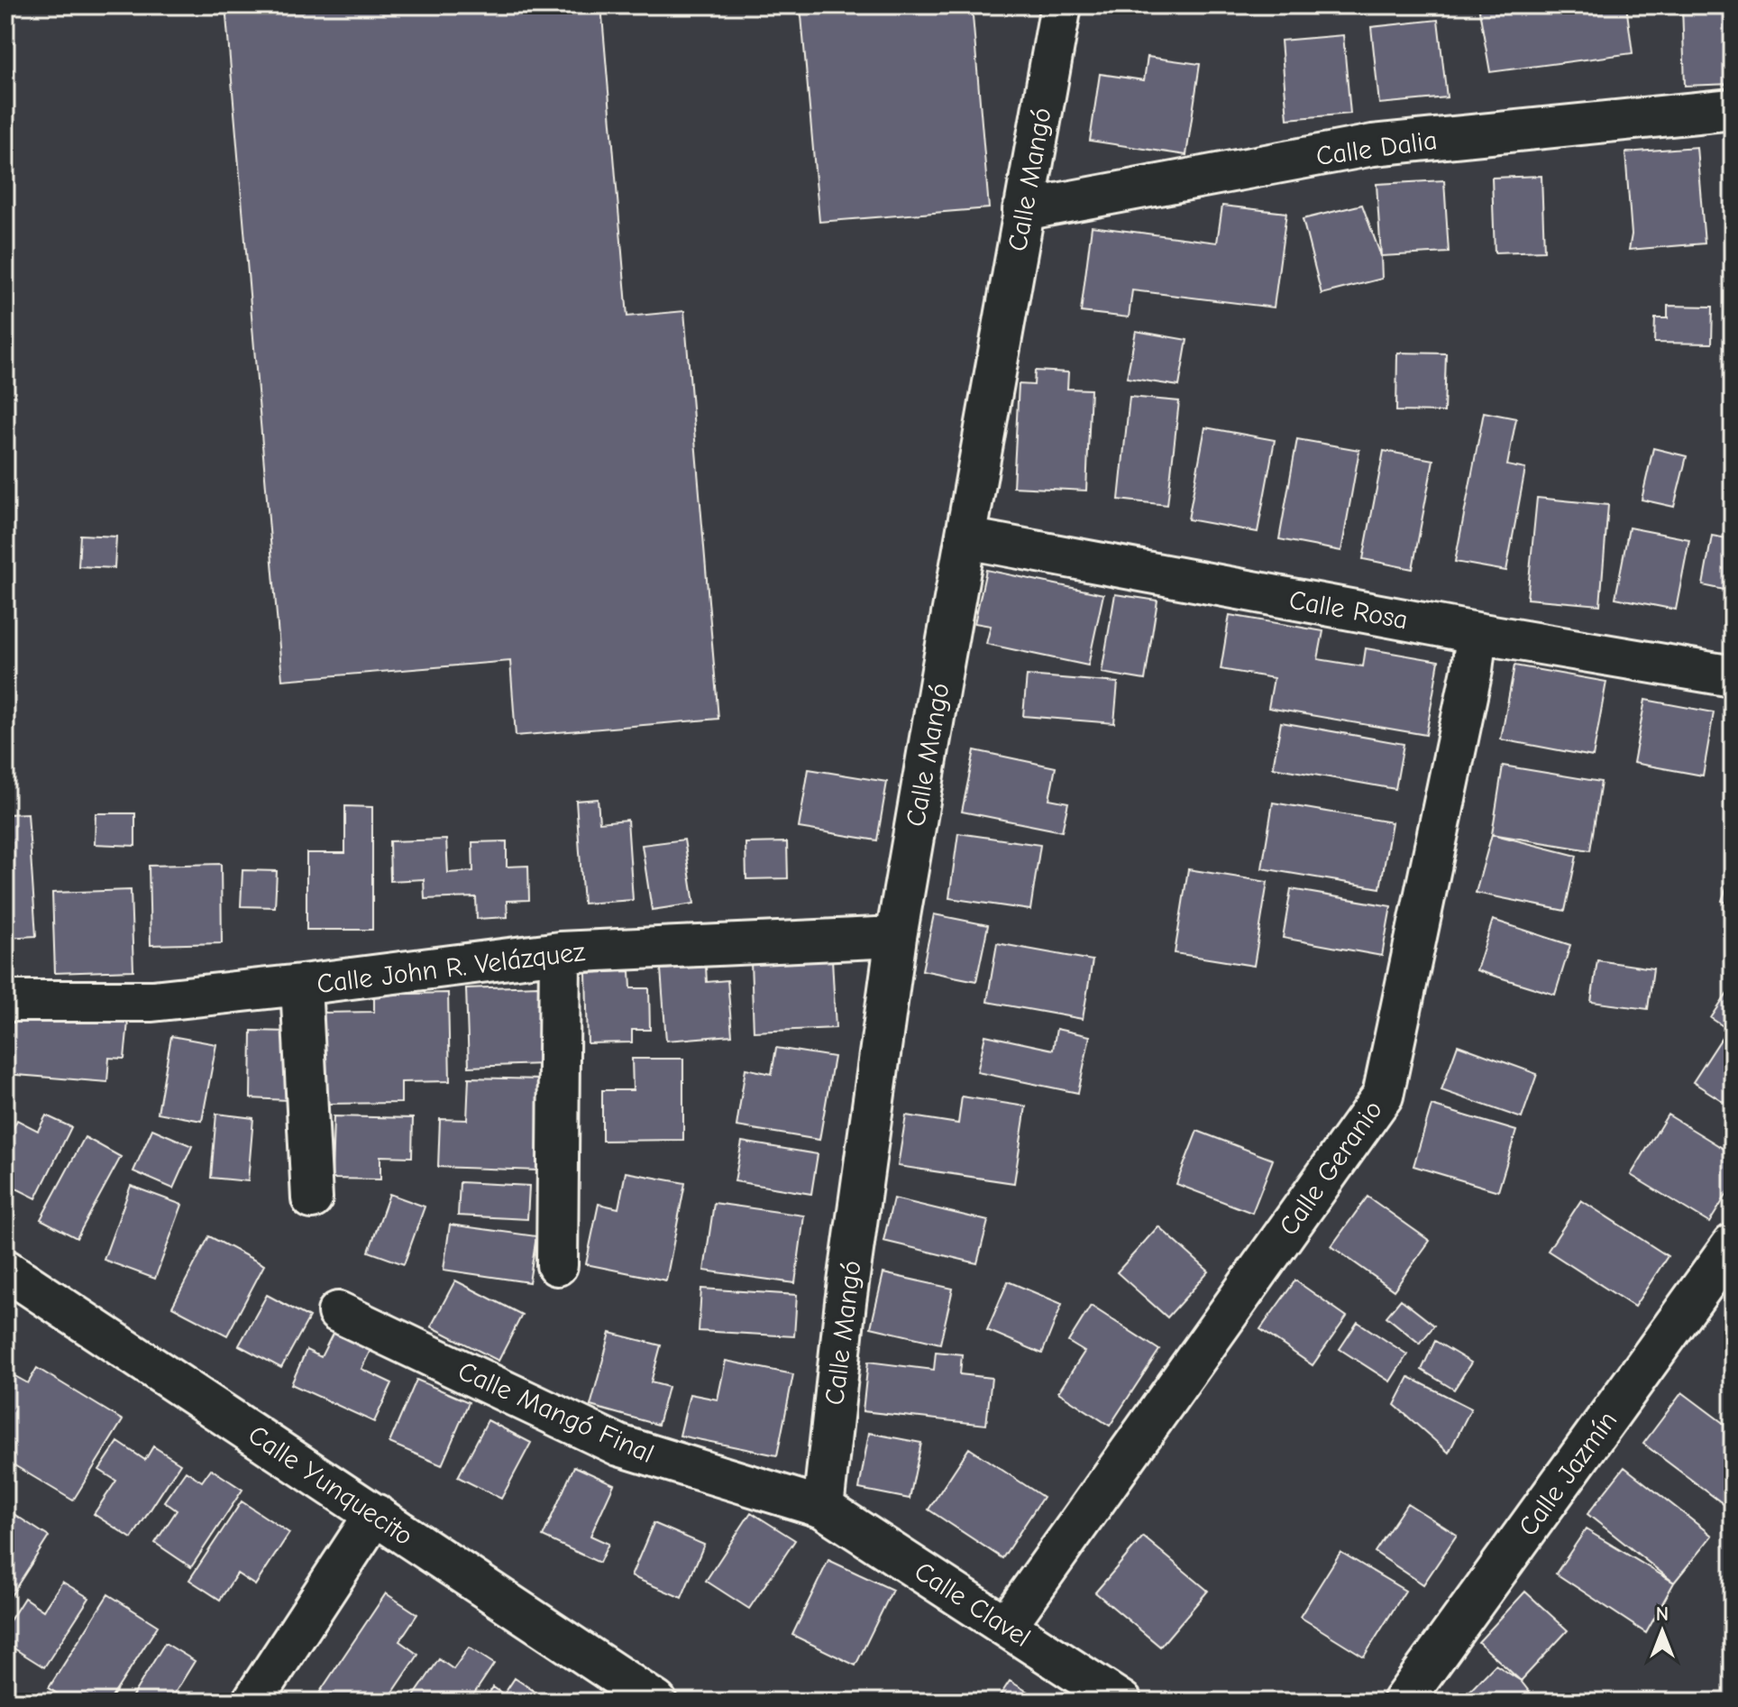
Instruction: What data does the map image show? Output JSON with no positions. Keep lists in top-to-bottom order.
{
  "streets": {
    "street": [
      "Calle Dalia",
      "Calle Mangó",
      "Calle Rosa",
      "Calle John R. Velázquez",
      "Calle Geranio",
      "Calle Mangó Final",
      "Calle Jazmín",
      "Calle Yunquecito",
      "Calle Clavel"
    ]
  },
  "crossings": [
    ["Calle Dalia", "Calle Mangó"],
    ["Calle Mangó", "Calle Rosa"],
    ["Calle Mangó", "Calle John R. Velázquez"],
    ["Calle Mangó", "Calle Mangó Final"],
    ["Calle Mangó", "Calle Clavel"],
    ["Calle Rosa", "Calle Geranio"],
    ["Calle Geranio", "Calle Clavel"],
    ["Calle Mangó Final", "Calle Clavel"]
  ],
  "north": "top"
}
